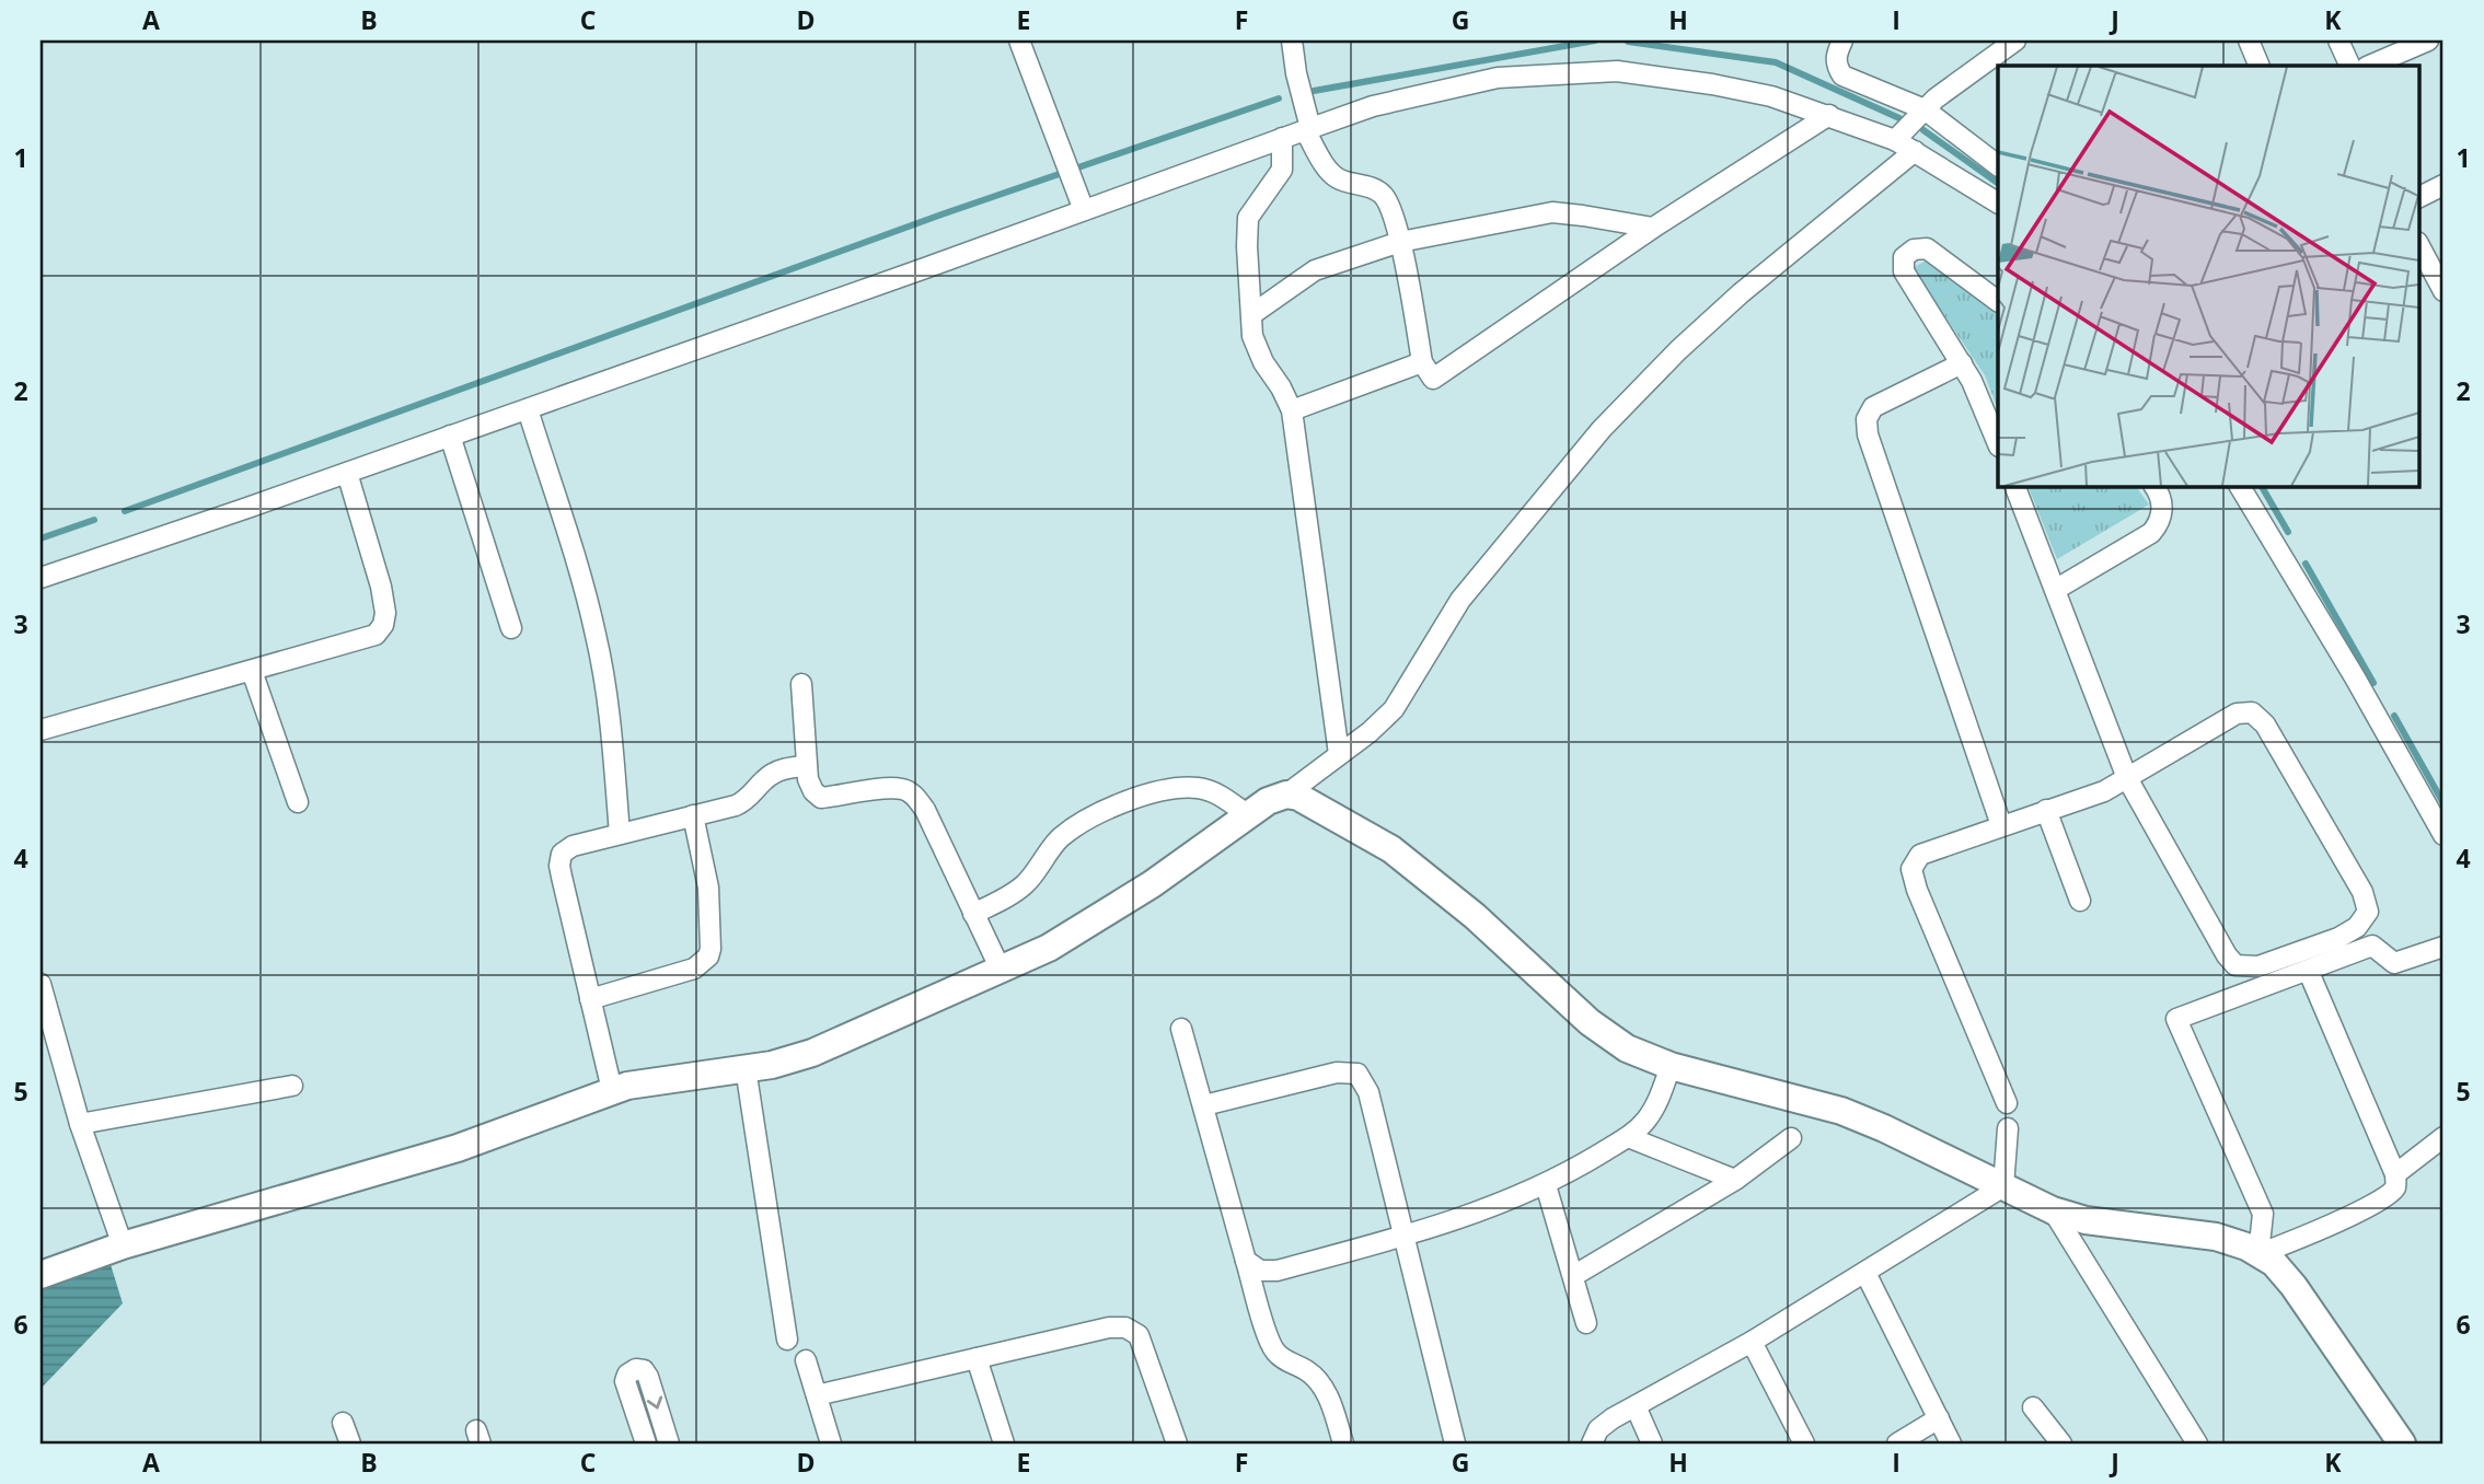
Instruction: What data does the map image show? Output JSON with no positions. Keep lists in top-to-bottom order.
{
  "grid": {
    "columns": [
      "A",
      "B",
      "C",
      "D",
      "E",
      "F",
      "G",
      "H",
      "I",
      "J",
      "K"
    ],
    "rows": [
      "1",
      "2",
      "3",
      "4",
      "5",
      "6"
    ]
  }
}
